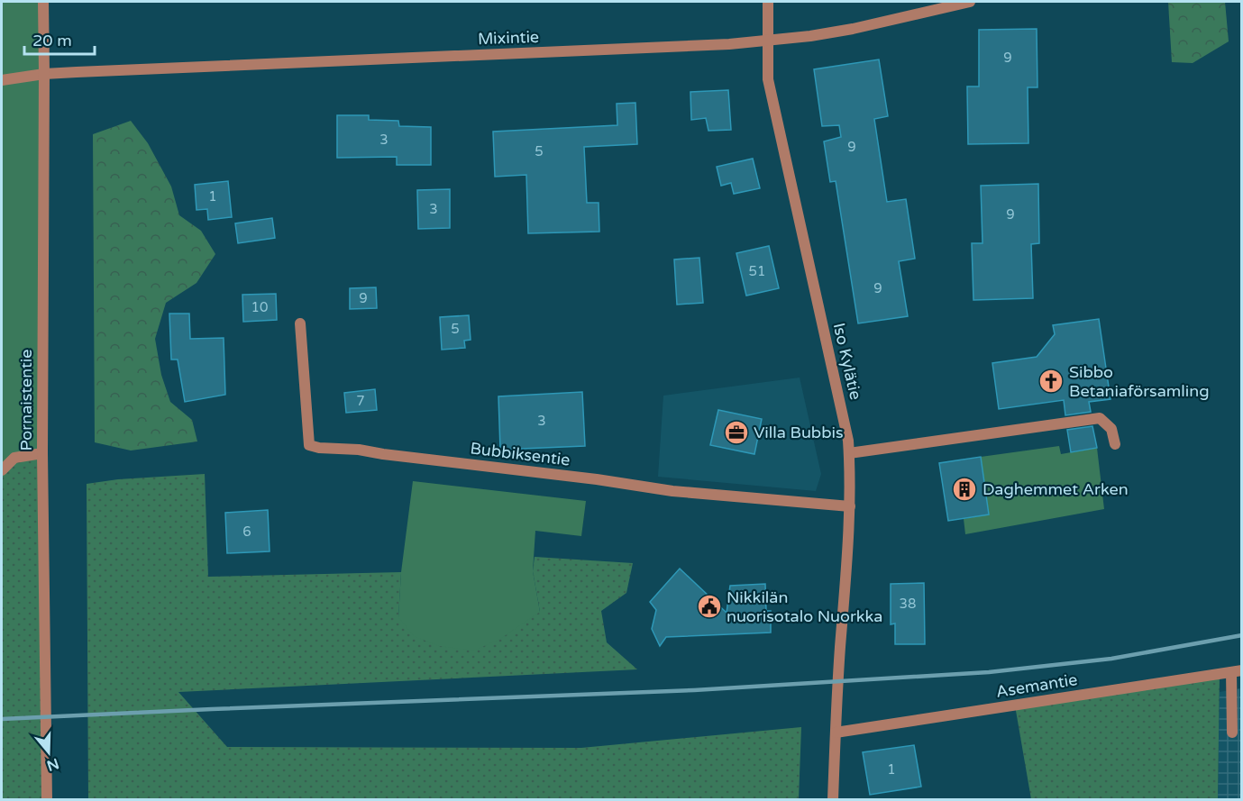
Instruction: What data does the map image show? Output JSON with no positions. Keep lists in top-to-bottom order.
{
  "streets": {
    "street": [
      "Mixintie",
      "Iso Kylätie",
      "Pornaistentie",
      "Bubbiksentie",
      "Asemantie"
    ]
  },
  "crossings": [
    ["Mixintie", "Iso Kylätie"],
    ["Mixintie", "Pornaistentie"],
    ["Iso Kylätie", "Bubbiksentie"],
    ["Iso Kylätie", "Asemantie"]
  ],
  "places": {
    "church": ["Sibbo Betaniaförsamling"],
    "office": ["Villa Bubbis"],
    "building": ["Daghemmet Arken"],
    "public building": ["Nikkilän nuorisotalo Nuorkka"]
  },
  "house_numbers": [
    "9",
    "3",
    "9",
    "5",
    "1",
    "3",
    "9",
    "51",
    "9",
    "9",
    "10",
    "5",
    "7",
    "3",
    "6",
    "38",
    "1"
  ],
  "scale_bar": "20 m",
  "north": "bottom"
}
